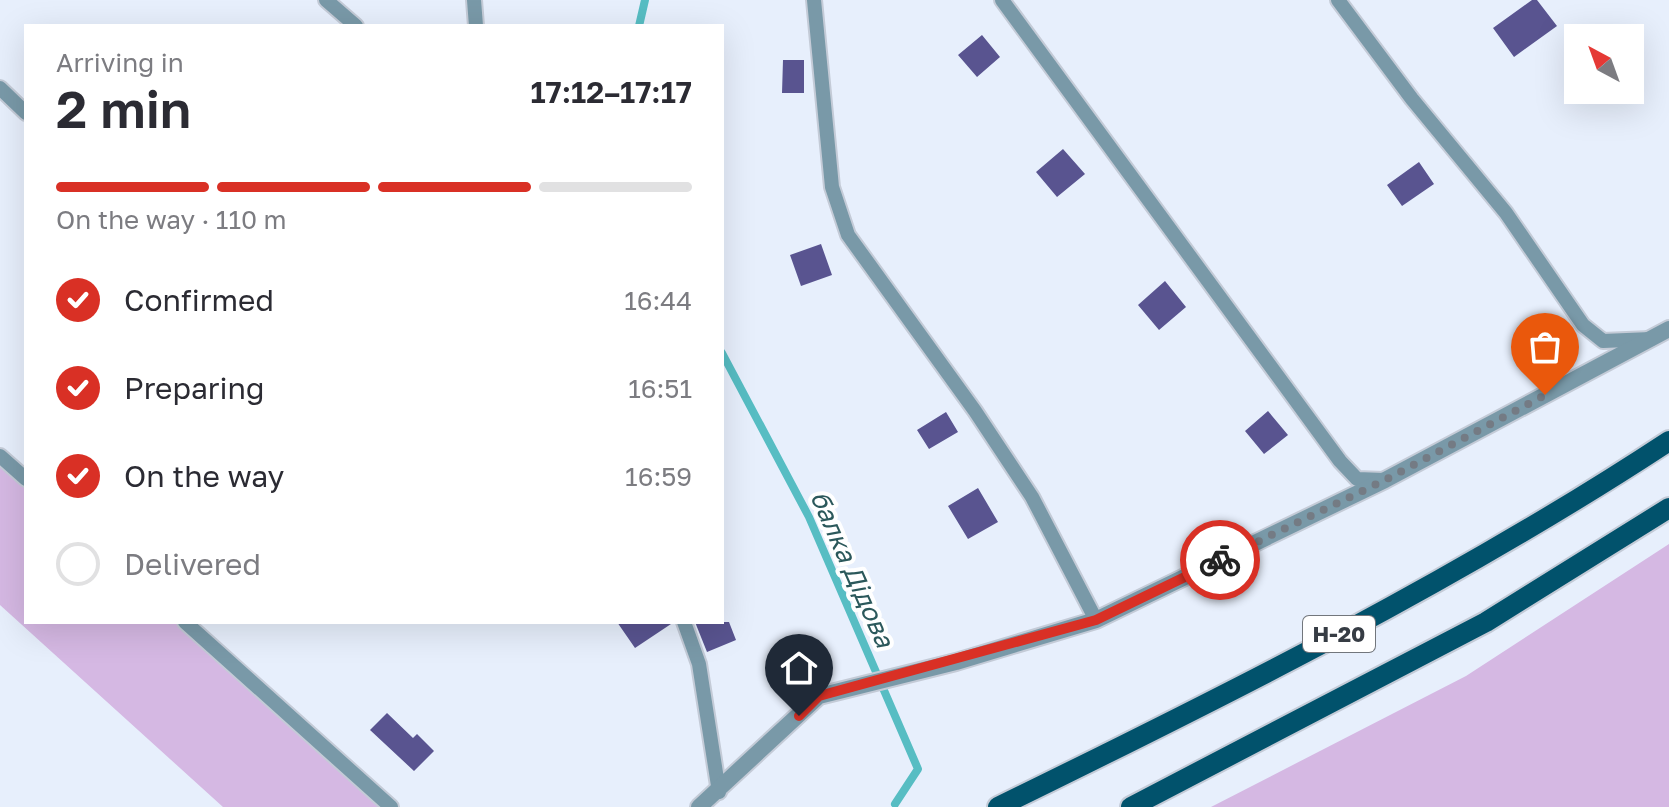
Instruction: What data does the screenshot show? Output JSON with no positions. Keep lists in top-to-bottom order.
{
  "streets": {
    "main road": ["Н-20"]
  },
  "water": ["балка Дідова"],
  "north": "top left",
  "page": {
    "heading": ["2 min", "Arriving in", "17:12–17:17"],
    "bar": "On the way · 110 m",
    "list": [
      ["Confirmed", "16:44"],
      ["Preparing", "16:51"],
      ["On the way", "16:59"],
      "Delivered"
    ]
  }
}
